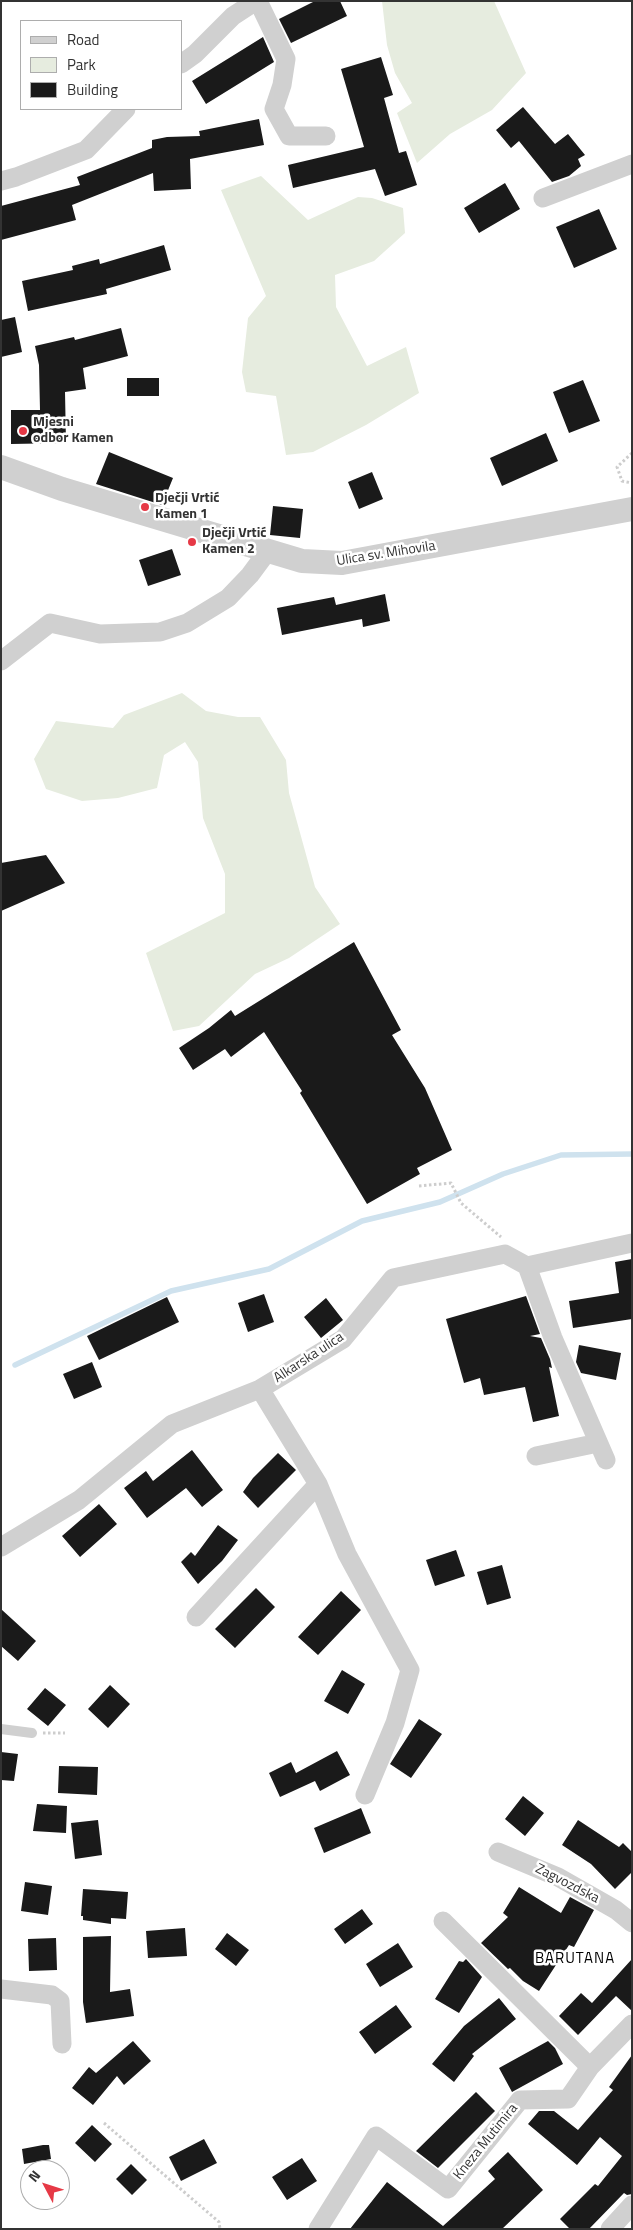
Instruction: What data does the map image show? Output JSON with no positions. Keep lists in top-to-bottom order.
{
  "streets": {
    "street": [
      "Ulica sv. Mihovila",
      "Alkarska ulica",
      "Zagvozdska",
      "Kneza Mutimira"
    ]
  },
  "districts": ["BARUTANA"],
  "places": ["Mjesni odbor Kamen", "Dječji Vrtić Kamen 1", "Dječji Vrtić Kamen 2"],
  "legend": ["Road", "Park", "Building"],
  "north": "top left"
}
